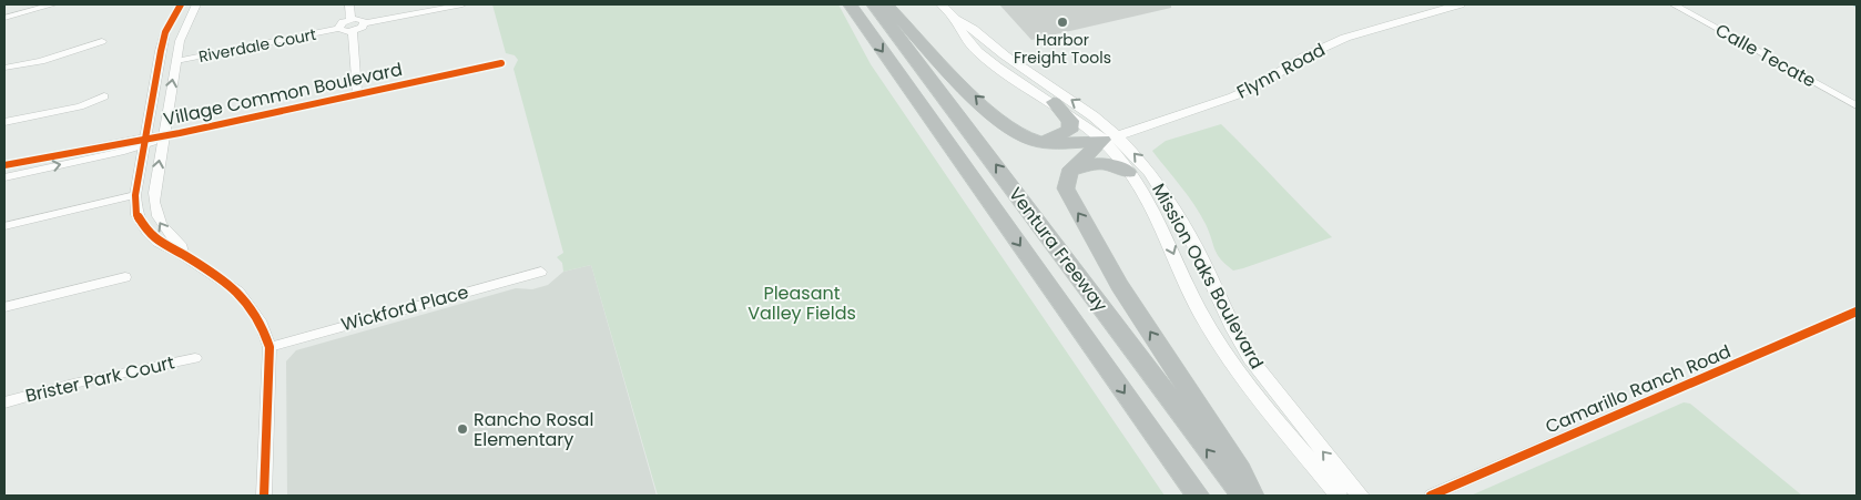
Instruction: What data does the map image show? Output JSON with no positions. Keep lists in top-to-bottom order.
{
  "streets": {
    "highway": ["Ventura Freeway"],
    "main road": ["Flynn Road", "Mission Oaks Boulevard"],
    "street": [
      "Riverdale Court",
      "Calle Tecate",
      "Village Common Boulevard",
      "Wickford Place",
      "Brister Park Court",
      "Camarillo Ranch Road"
    ]
  },
  "crossings": [
    ["Flynn Road", "Mission Oaks Boulevard"]
  ],
  "parks": ["Pleasant Valley Fields"],
  "places": ["Harbor Freight Tools", "Rancho Rosal Elementary"]
}
